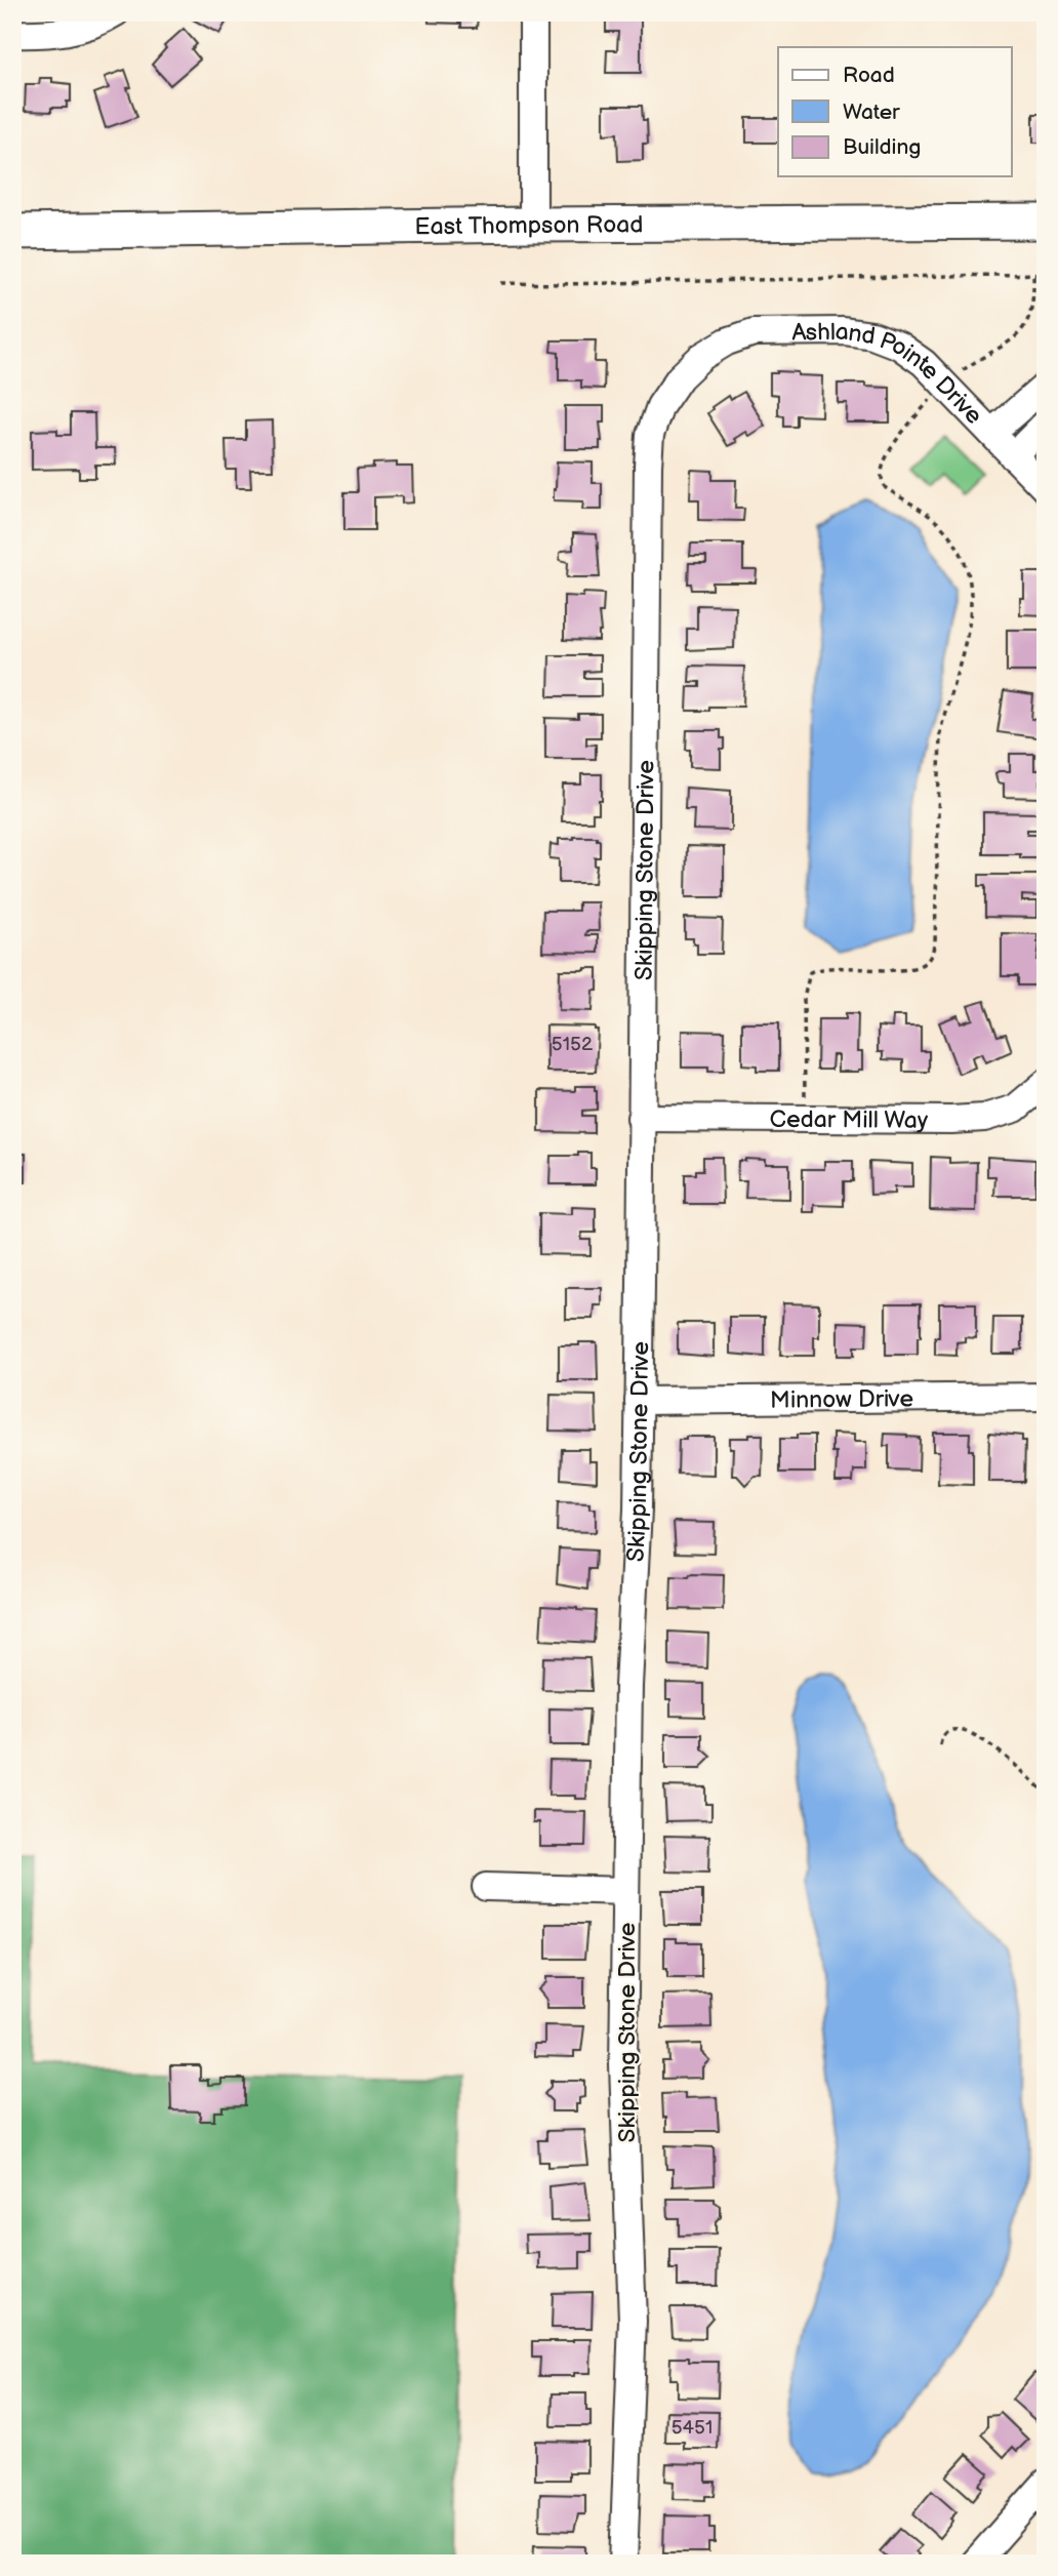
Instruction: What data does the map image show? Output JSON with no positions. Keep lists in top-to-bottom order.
{
  "streets": {
    "main road": ["East Thompson Road"],
    "street": [
      "Ashland Pointe Drive",
      "Skipping Stone Drive",
      "Cedar Mill Way",
      "Minnow Drive"
    ]
  },
  "crossings": [
    ["Ashland Pointe Drive", "Skipping Stone Drive"],
    ["Skipping Stone Drive", "Cedar Mill Way"],
    ["Skipping Stone Drive", "Minnow Drive"]
  ],
  "house_numbers": ["5152", "5451"],
  "legend": ["Road", "Water", "Building"]
}
